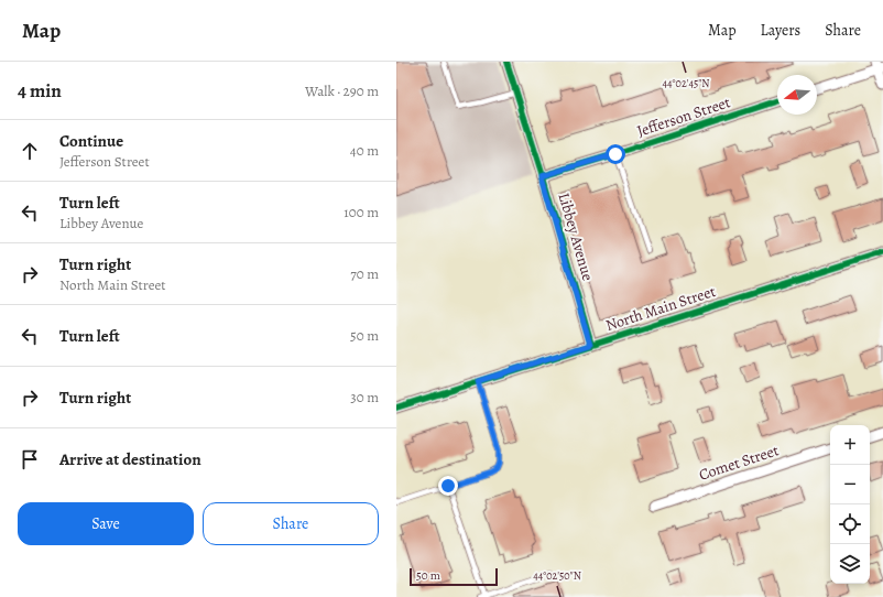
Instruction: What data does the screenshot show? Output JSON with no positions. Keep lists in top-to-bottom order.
{
  "streets": {
    "street": [
      "Jefferson Street",
      "Libbey Avenue",
      "North Main Street",
      "Comet Street"
    ]
  },
  "crossings": [
    ["Jefferson Street", "Libbey Avenue"],
    ["Libbey Avenue", "North Main Street"]
  ],
  "scale_bar": "50 m",
  "north": "left",
  "page": {
    "header": "Map",
    "nav": ["Map", "Layers", "Share"],
    "heading": ["4 min", "Walk · 290 m"],
    "list": [
      ["Continue", "Jefferson Street", "40 m"],
      ["Turn left", "Libbey Avenue", "100 m"],
      ["Turn right", "North Main Street", "70 m"],
      ["Turn left", "50 m"],
      ["Turn right", "30 m"],
      "Arrive at destination"
    ],
    "map_buttons": ["+", "−"],
    "buttons": ["Save", "Share"],
    "scale": "50 m"
  },
  "coordinates": ["44°02'45\"N", "44°02'50\"N"]
}
